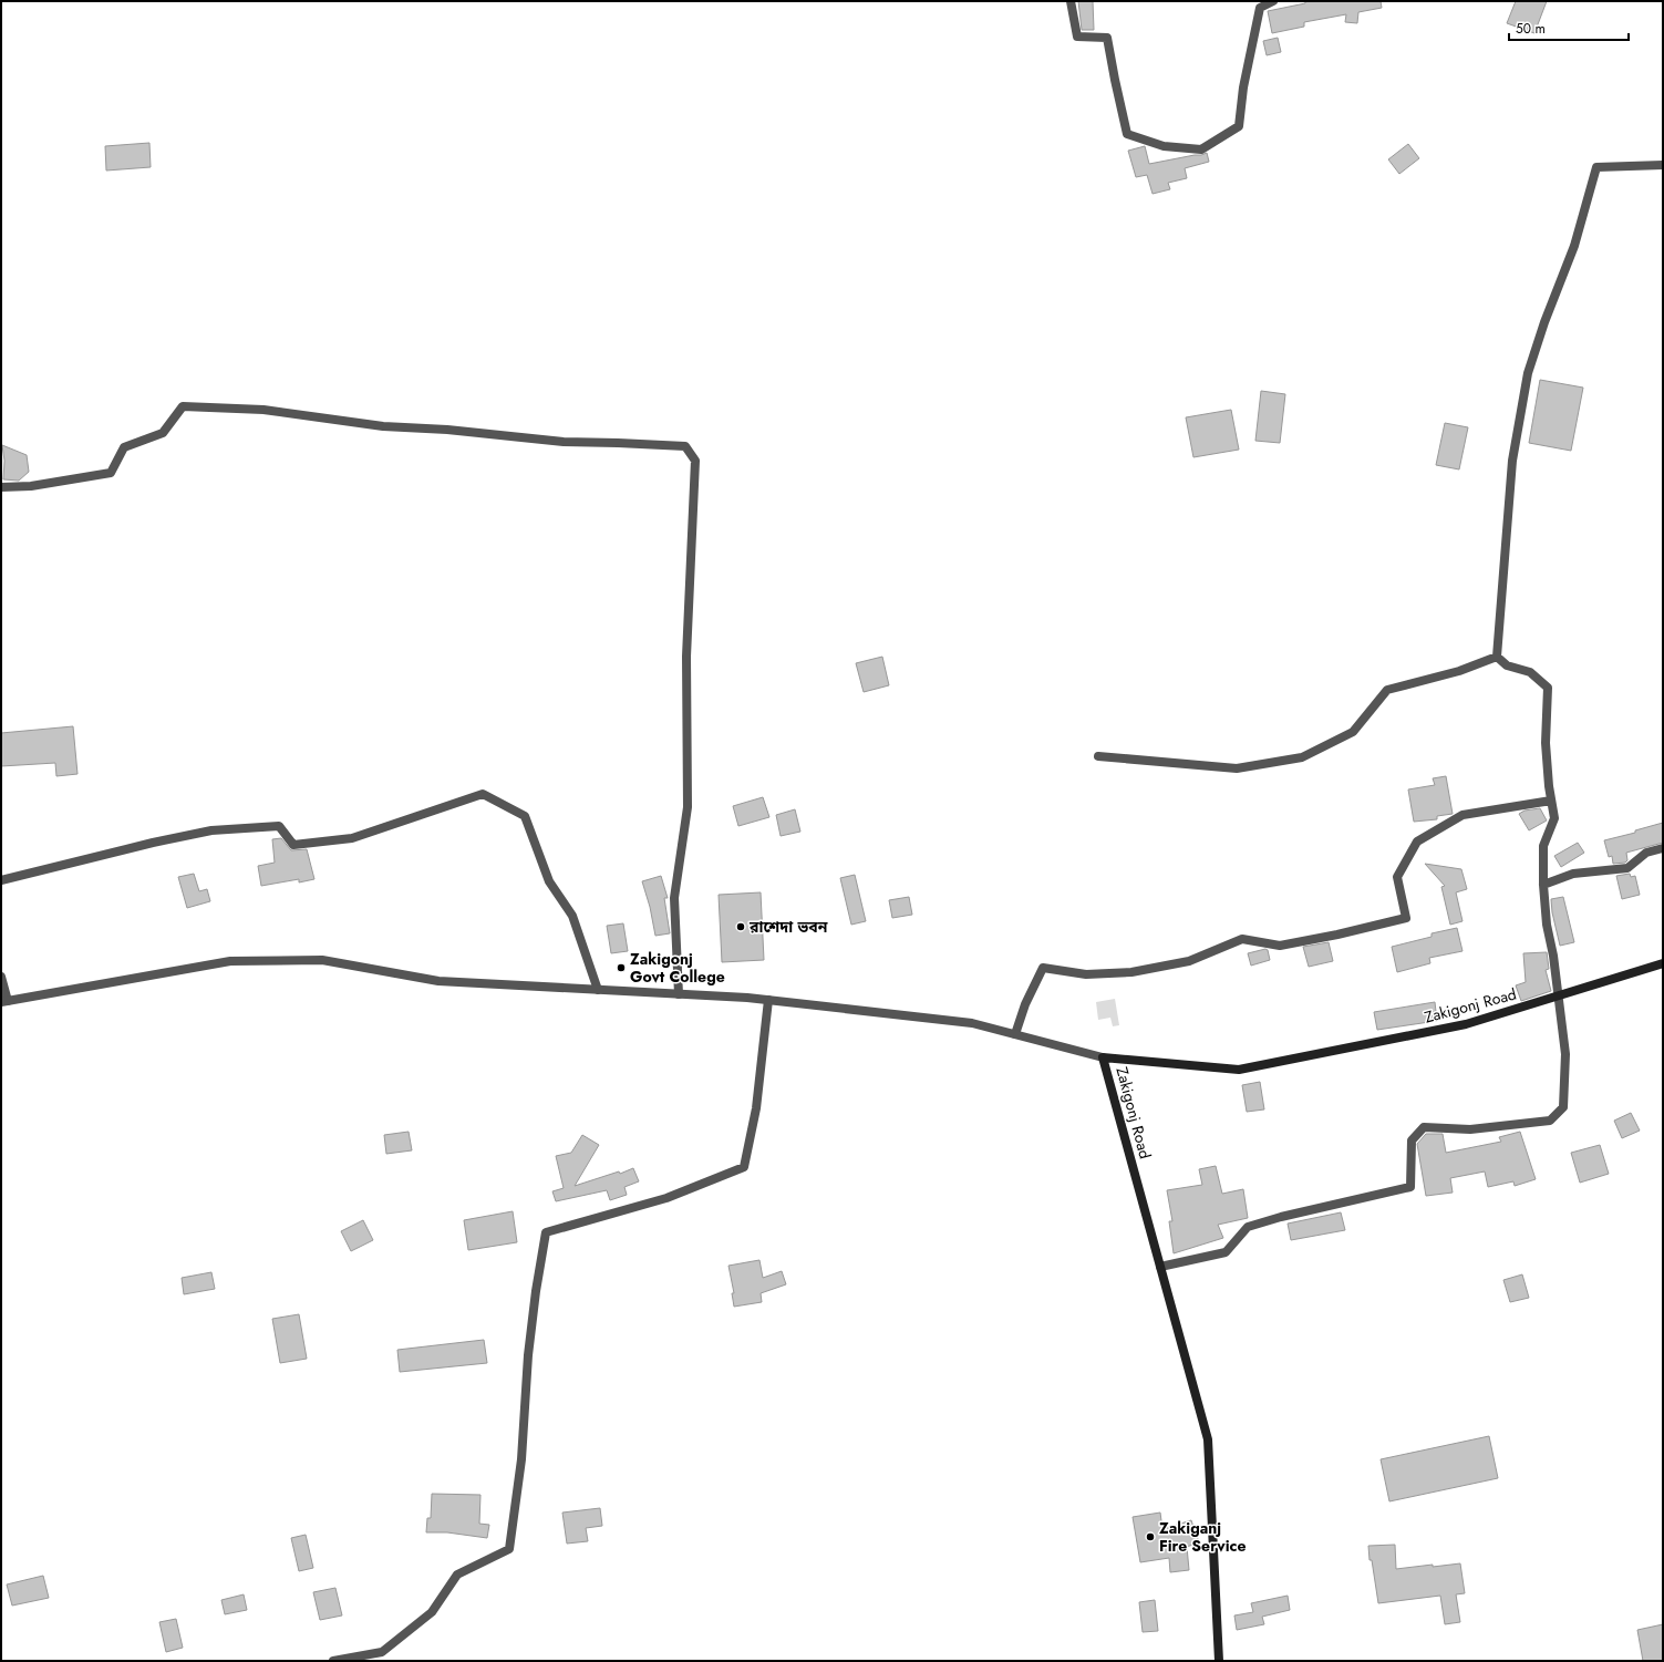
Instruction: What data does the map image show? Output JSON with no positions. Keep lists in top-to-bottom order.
{
  "streets": {
    "main road": ["Zakigonj Road"]
  },
  "places": ["রাশেদা ভবন", "Zakigonj Govt College", "Zakiganj Fire Service"],
  "scale_bar": "50 m"
}
